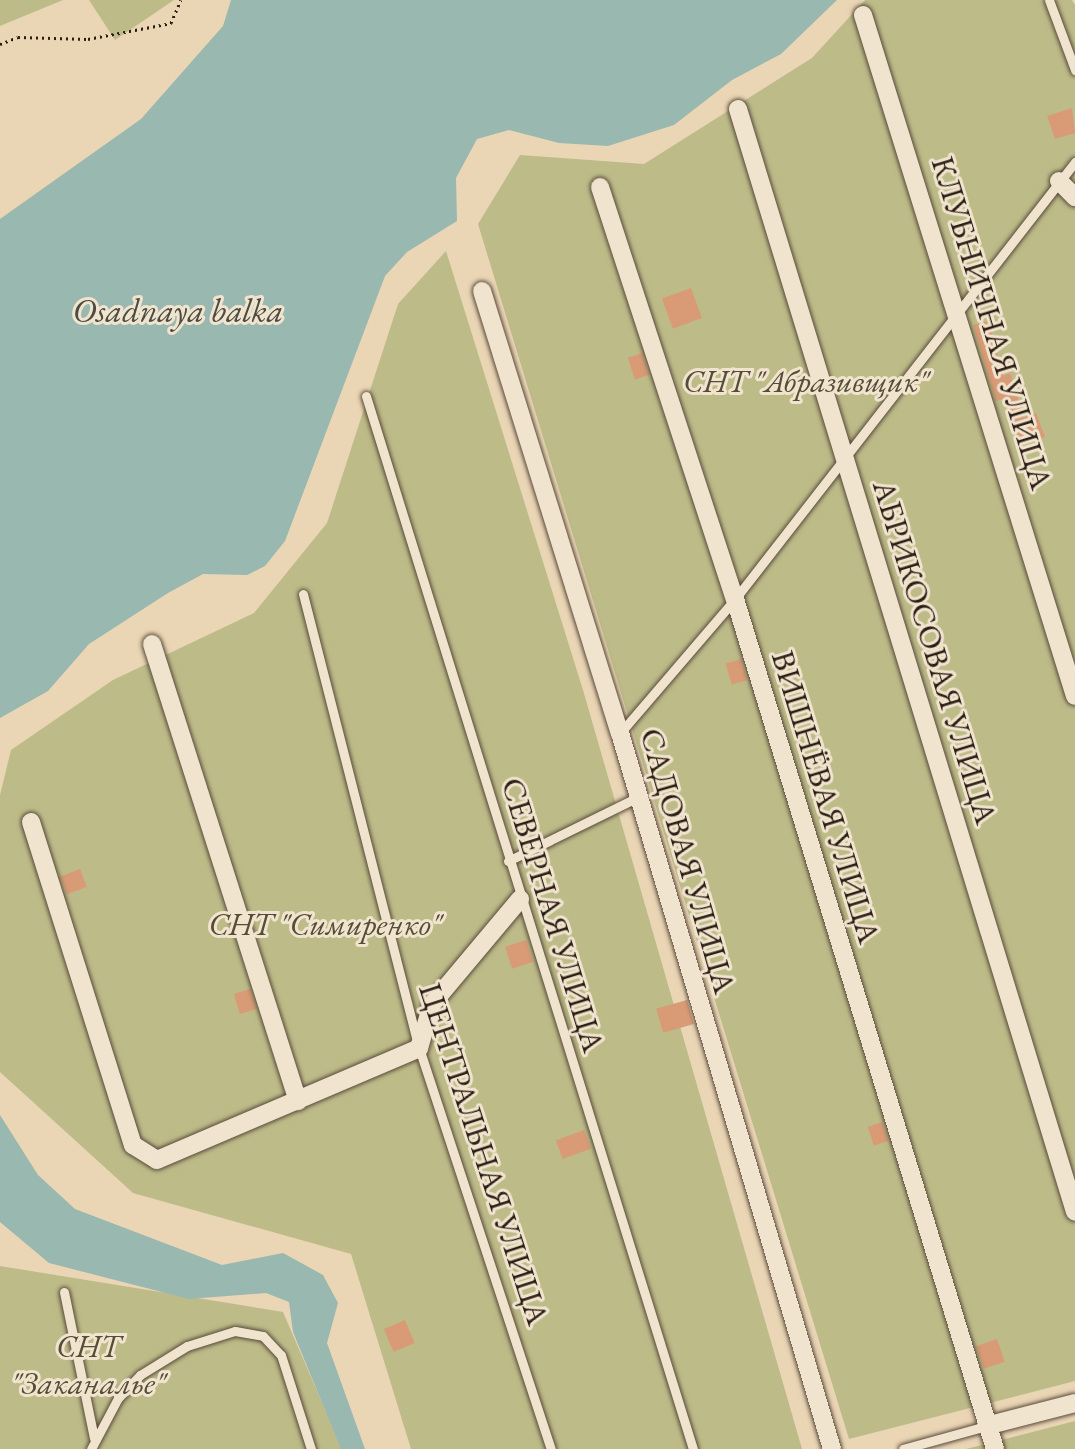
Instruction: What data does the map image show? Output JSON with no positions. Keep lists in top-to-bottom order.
{
  "streets": {
    "street": [
      "КЛУБНИЧНАЯ УЛИЦА",
      "АБРИКОСОВАЯ УЛИЦА",
      "ВИШНЁВАЯ УЛИЦА",
      "САДОВАЯ УЛИЦА"
    ],
    "lane": ["СЕВЕРНАЯ УЛИЦА", "ЦЕНТРАЛЬНАЯ УЛИЦА"]
  },
  "water": ["Osadnaya balka"],
  "parks": ["СНТ \"Абразивщик\"", "СНТ \"Симиренко\"", "СНТ \"Заканалье\""]
}
